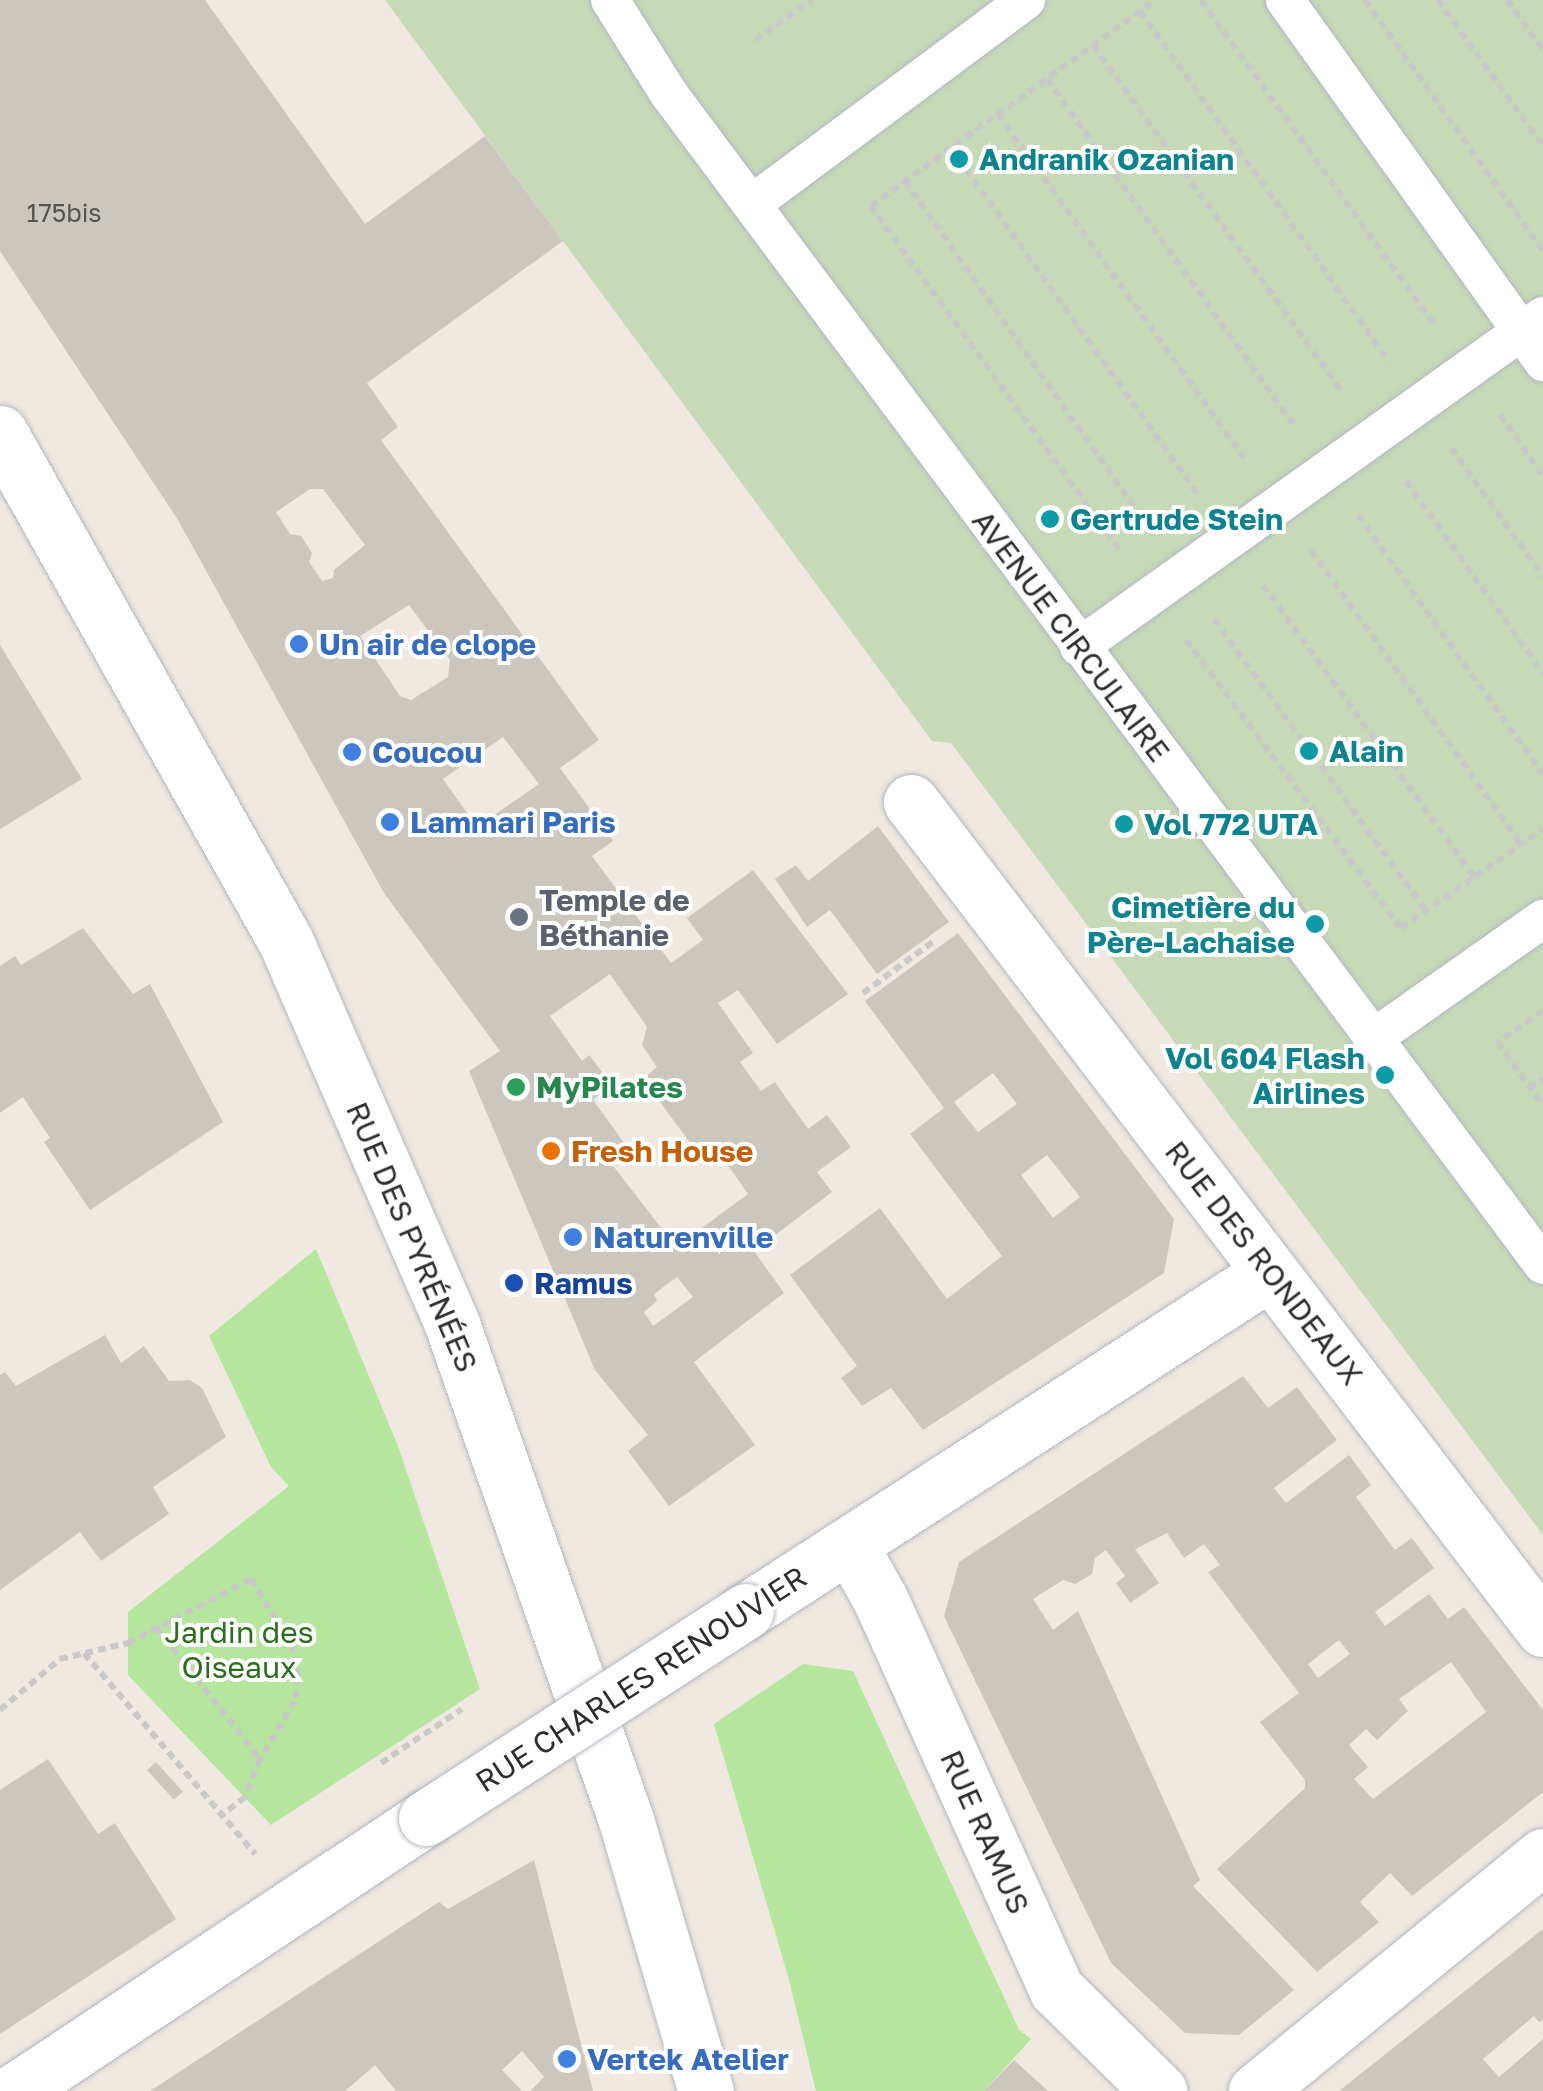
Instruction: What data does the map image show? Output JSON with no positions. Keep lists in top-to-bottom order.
{
  "streets": {
    "street": [
      "RUE DES PYRÉNÉES",
      "RUE DES RONDEAUX",
      "RUE CHARLES RENOUVIER",
      "RUE RAMUS"
    ],
    "lane": ["AVENUE CIRCULAIRE"]
  },
  "crossings": [
    ["RUE DES RONDEAUX", "RUE CHARLES RENOUVIER"],
    ["RUE CHARLES RENOUVIER", "RUE RAMUS"]
  ],
  "parks": ["Jardin des Oiseaux"],
  "places": [
    "Andranik Ozanian",
    "Gertrude Stein",
    "Un air de clope",
    "Alain",
    "Coucou",
    "Lammari Paris",
    "Vol 772 UTA",
    "Temple de Béthanie",
    "Cimetière du Père-Lachaise",
    "Vol 604 Flash Airlines",
    "MyPilates",
    "Fresh House",
    "Naturenville",
    "Ramus",
    "Vertek Atelier"
  ],
  "house_numbers": ["175bis"]
}
